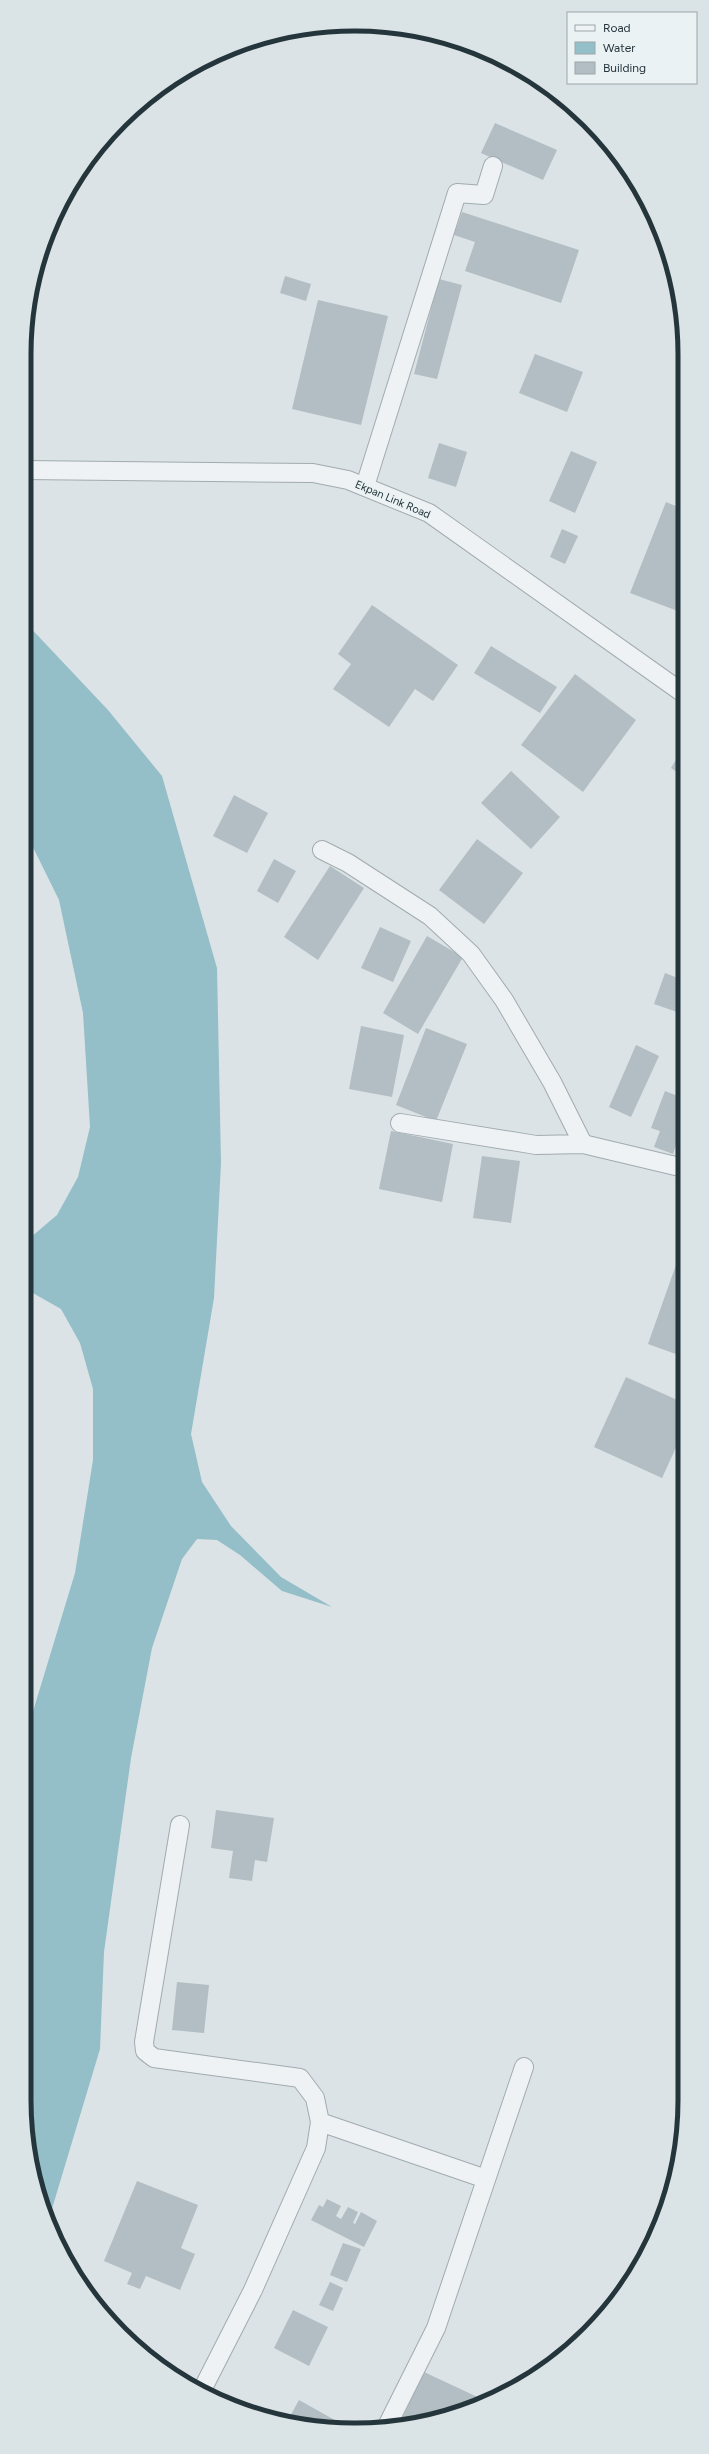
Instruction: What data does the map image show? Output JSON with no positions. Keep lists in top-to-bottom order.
{
  "streets": {
    "street": ["Ekpan Link Road"]
  },
  "legend": ["Road", "Water", "Building"]
}
